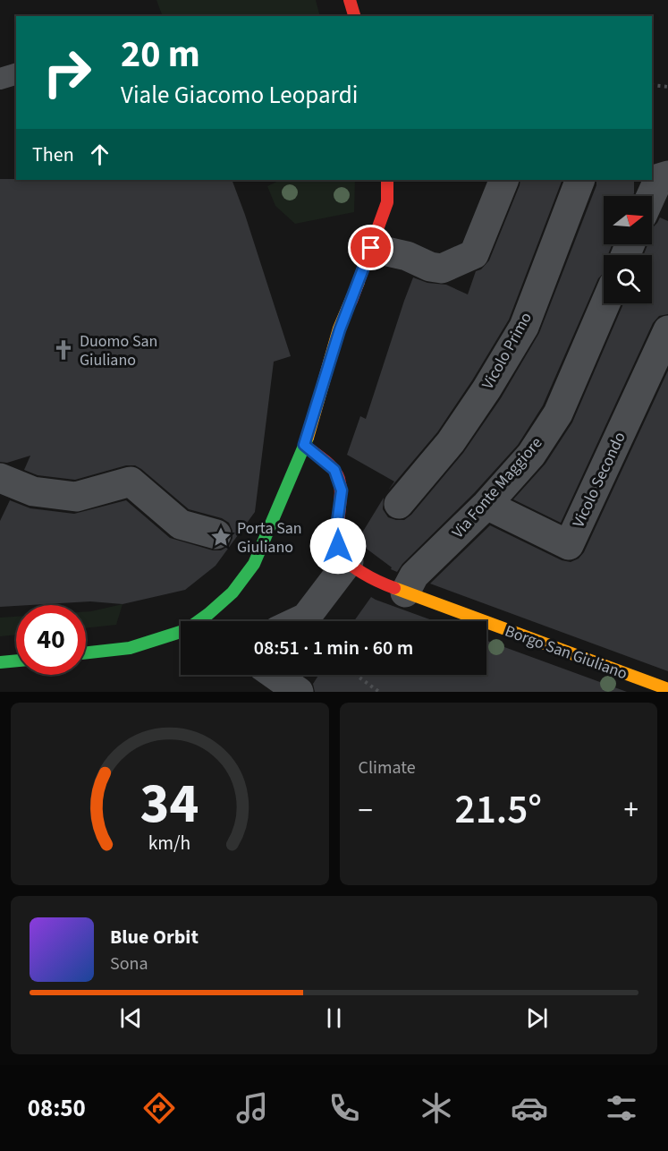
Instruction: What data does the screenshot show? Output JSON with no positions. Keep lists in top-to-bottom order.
{
  "streets": {
    "street": [
      "Vicolo Primo",
      "Vicolo Secondo",
      "Via Fonte Maggiore",
      "Borgo San Giuliano"
    ]
  },
  "crossings": [
    ["Vicolo Secondo", "Via Fonte Maggiore"],
    ["Via Fonte Maggiore", "Borgo San Giuliano"]
  ],
  "places": {
    "church": ["Duomo San Giuliano"],
    "place": ["Porta San Giuliano"]
  },
  "north": "right",
  "page": {
    "turn": ["20 m", "Viale Giacomo Leopardi"],
    "then": "Then",
    "limit": "40",
    "trip": "08:51 · 1 min · 60 m",
    "tile": "Climate",
    "heat": ["−", "21.5°", "+"],
    "song": ["Blue Orbit", "Sona"],
    "tabs": "08:50",
    "gauge": ["34", "km/h"]
  }
}
